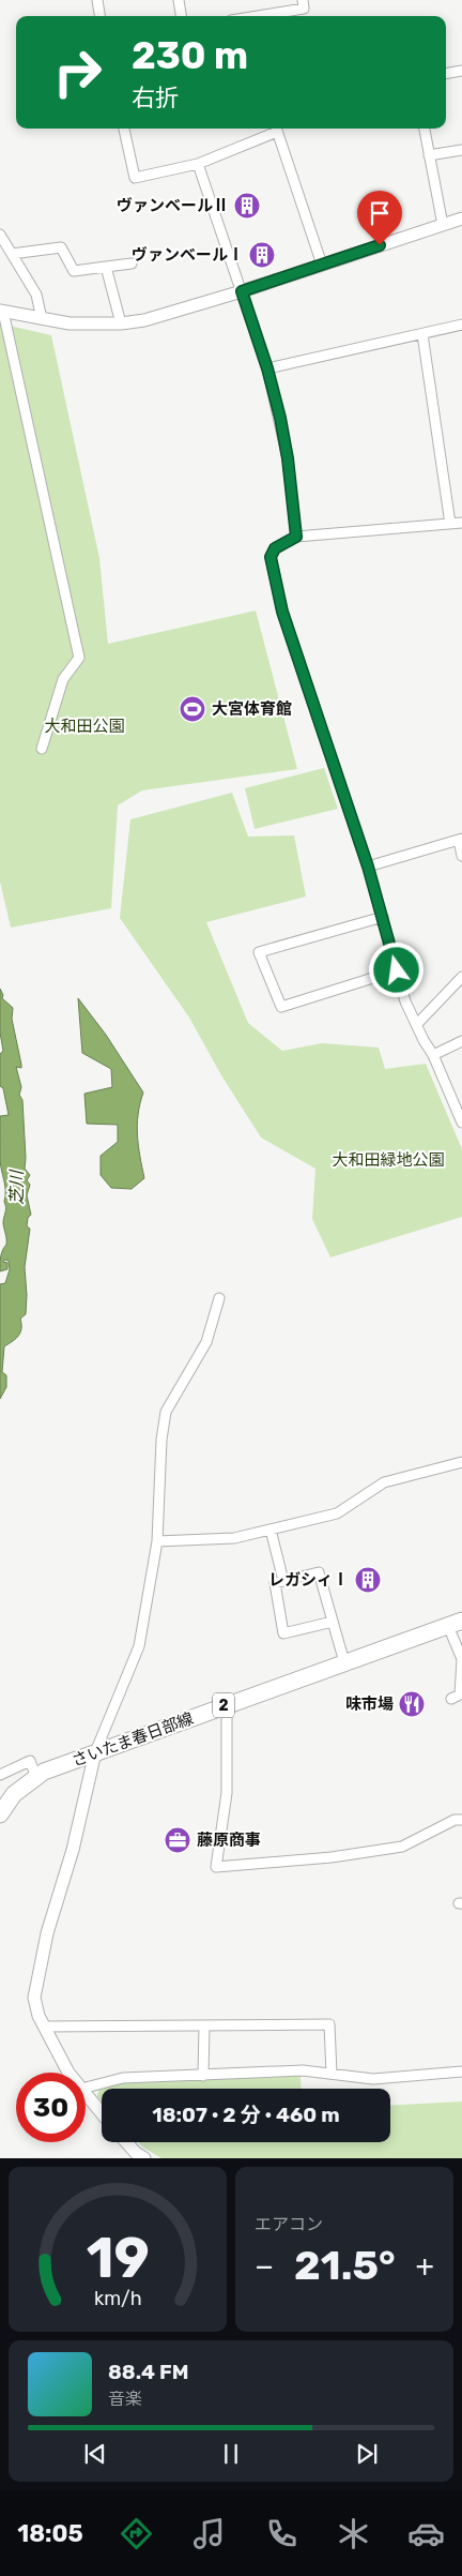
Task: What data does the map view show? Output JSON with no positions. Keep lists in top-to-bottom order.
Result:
{
  "streets": {
    "main road": ["2", "さいたま春日部線"]
  },
  "water": ["芝川"],
  "parks": ["大和田公園", "大和田緑地公園"],
  "places": {
    "building": ["ヴァンベールⅡ", "ヴァンベールⅠ", "レガシィⅠ"],
    "sports": ["大宮体育館"],
    "restaurant": ["味市場"],
    "office": ["藤原商事"]
  },
  "page": {
    "turn": ["230 m", "右折"],
    "limit": "30",
    "trip": "18:07 · 2 分 · 460 m",
    "tile": "エアコン",
    "heat": ["−", "21.5°", "+"],
    "song": ["88.4 FM", "音楽"],
    "tabs": "18:05",
    "gauge": ["19", "km/h"]
  }
}
